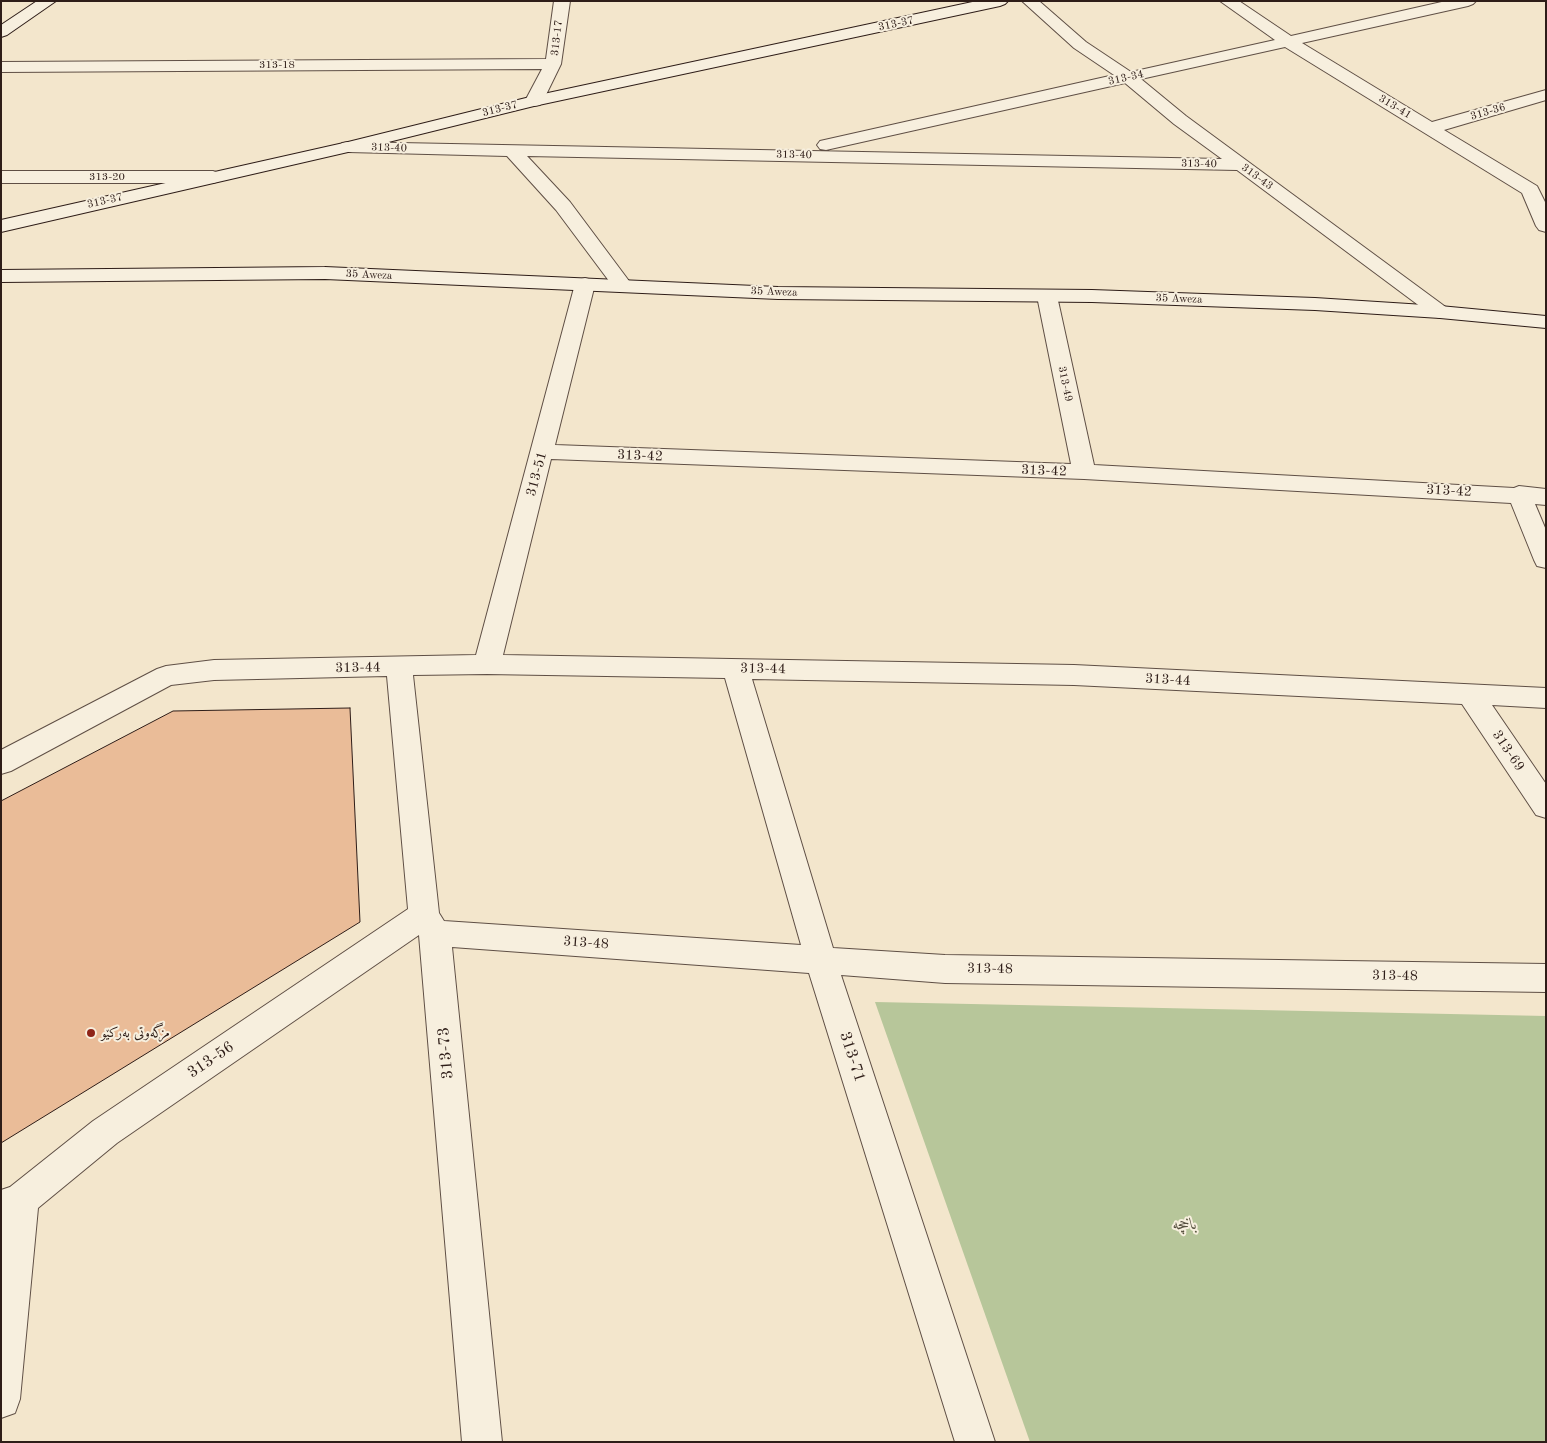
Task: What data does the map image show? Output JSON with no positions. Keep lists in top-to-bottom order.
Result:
{
  "streets": {
    "street": [
      "313-37",
      "313-17",
      "313-18",
      "313-34",
      "313-41",
      "313-36",
      "313-40",
      "313-20",
      "313-43",
      "35 Aweza",
      "313-49",
      "313-42",
      "313-51",
      "313-44",
      "313-69",
      "313-48",
      "313-73",
      "313-71",
      "313-56"
    ]
  },
  "crossings": [
    ["313-37", "313-17"],
    ["313-37", "313-40"],
    ["313-37", "313-20"],
    ["313-17", "313-18"],
    ["313-34", "313-41"],
    ["313-34", "313-40"],
    ["313-34", "313-43"],
    ["313-41", "313-36"],
    ["313-40", "313-43"],
    ["313-43", "35 Aweza"],
    ["35 Aweza", "313-49"],
    ["35 Aweza", "313-51"],
    ["313-49", "313-42"],
    ["313-42", "313-51"],
    ["313-51", "313-44"],
    ["313-44", "313-69"],
    ["313-44", "313-73"],
    ["313-44", "313-71"],
    ["313-48", "313-73"],
    ["313-48", "313-71"],
    ["313-48", "313-56"],
    ["313-73", "313-56"]
  ],
  "parks": ["باخچە"],
  "places": ["مزگەوتی بەرکێو"]
}
